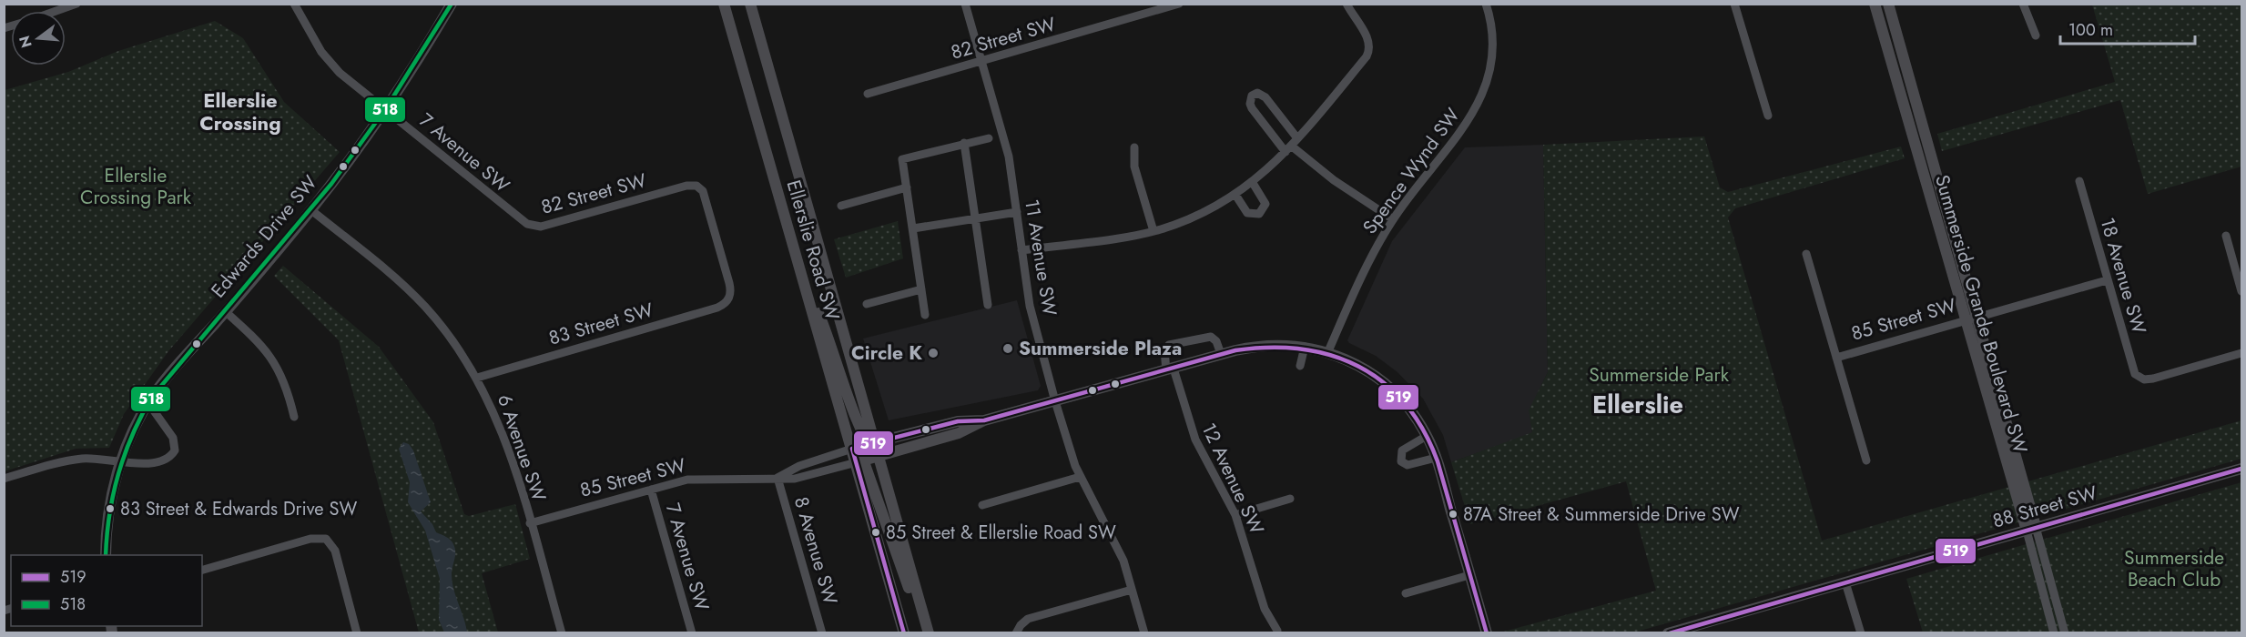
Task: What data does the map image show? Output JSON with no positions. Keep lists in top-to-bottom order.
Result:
{
  "streets": {
    "street": [
      "82 Street SW",
      "7 Avenue SW",
      "Spence Wynd SW",
      "Edwards Drive SW",
      "Ellerslie Road SW",
      "11 Avenue SW",
      "18 Avenue SW",
      "Summerside Grande Boulevard SW",
      "85 Street SW",
      "83 Street SW",
      "6 Avenue SW",
      "12 Avenue SW",
      "88 Street SW",
      "8 Avenue SW"
    ]
  },
  "crossings": [
    ["82 Street SW", "7 Avenue SW"],
    ["82 Street SW", "11 Avenue SW"],
    ["82 Street SW", "83 Street SW"],
    ["7 Avenue SW", "Edwards Drive SW"],
    ["7 Avenue SW", "85 Street SW"],
    ["Edwards Drive SW", "6 Avenue SW"],
    ["Ellerslie Road SW", "85 Street SW"],
    ["18 Avenue SW", "85 Street SW"],
    ["Summerside Grande Boulevard SW", "85 Street SW"],
    ["Summerside Grande Boulevard SW", "88 Street SW"],
    ["85 Street SW", "6 Avenue SW"],
    ["85 Street SW", "8 Avenue SW"],
    ["83 Street SW", "6 Avenue SW"]
  ],
  "districts": ["Ellerslie Crossing", "Ellerslie"],
  "parks": ["Ellerslie Crossing Park", "Summerside Park", "Summerside Beach Club"],
  "places": [
    "Summerside Plaza",
    "Circle K",
    "83 Street & Edwards Drive SW",
    "87A Street & Summerside Drive SW",
    "85 Street & Ellerslie Road SW"
  ],
  "lines": ["transit line 518", "transit line 519"],
  "legend": ["519", "518"],
  "scale_bar": "100 m",
  "north": "left"
}
